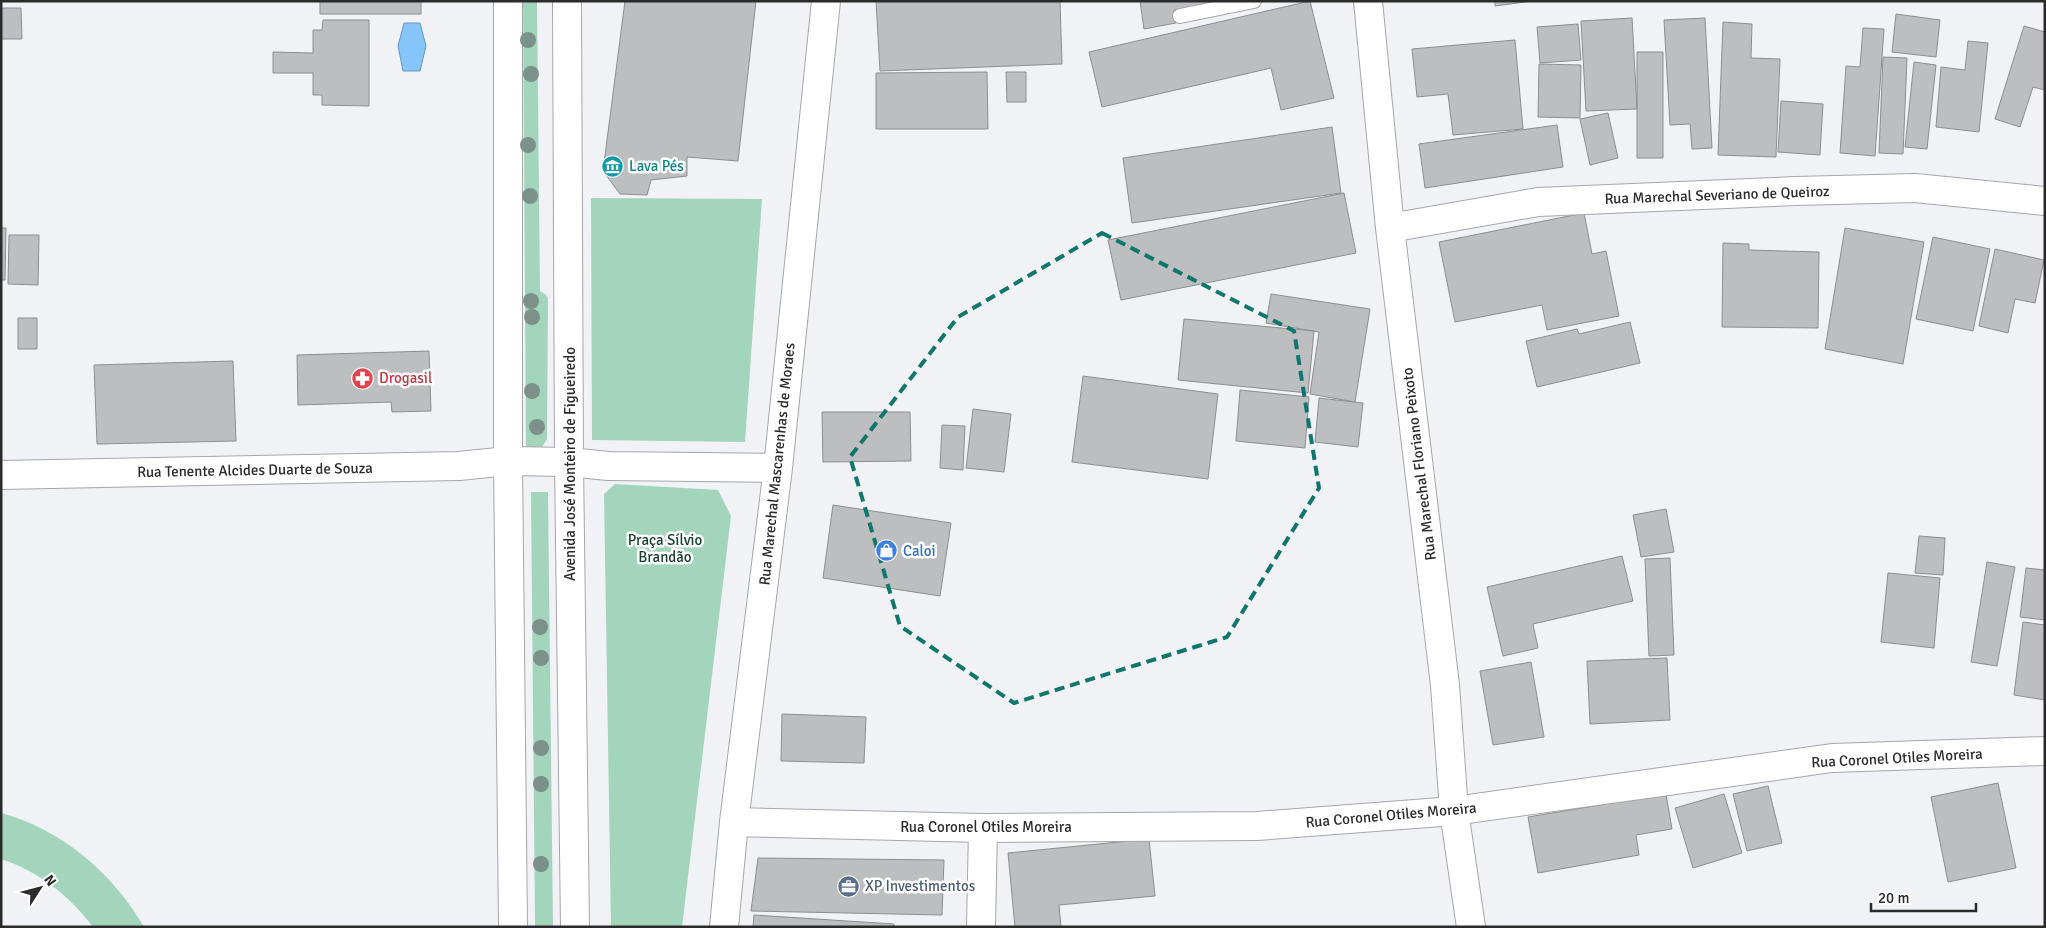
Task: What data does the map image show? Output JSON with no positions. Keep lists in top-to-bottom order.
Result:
{
  "streets": {
    "street": [
      "Rua Marechal Severiano de Queiroz",
      "Avenida José Monteiro de Figueiredo",
      "Rua Marechal Mascarenhas de Moraes",
      "Rua Marechal Floriano Peixoto",
      "Rua Tenente Alcides Duarte de Souza",
      "Rua Coronel Otiles Moreira"
    ]
  },
  "crossings": [
    ["Rua Marechal Severiano de Queiroz", "Rua Marechal Floriano Peixoto"],
    ["Avenida José Monteiro de Figueiredo", "Rua Tenente Alcides Duarte de Souza"],
    ["Rua Marechal Mascarenhas de Moraes", "Rua Tenente Alcides Duarte de Souza"],
    ["Rua Marechal Mascarenhas de Moraes", "Rua Coronel Otiles Moreira"],
    ["Rua Marechal Floriano Peixoto", "Rua Coronel Otiles Moreira"]
  ],
  "parks": ["Praça Sílvio Brandão"],
  "places": {
    "museum": ["Lava Pés"],
    "pharmacy": ["Drogasil"],
    "shop": ["Caloi"],
    "office": ["XP Investimentos"]
  },
  "scale_bar": "20 m",
  "north": "top right"
}
